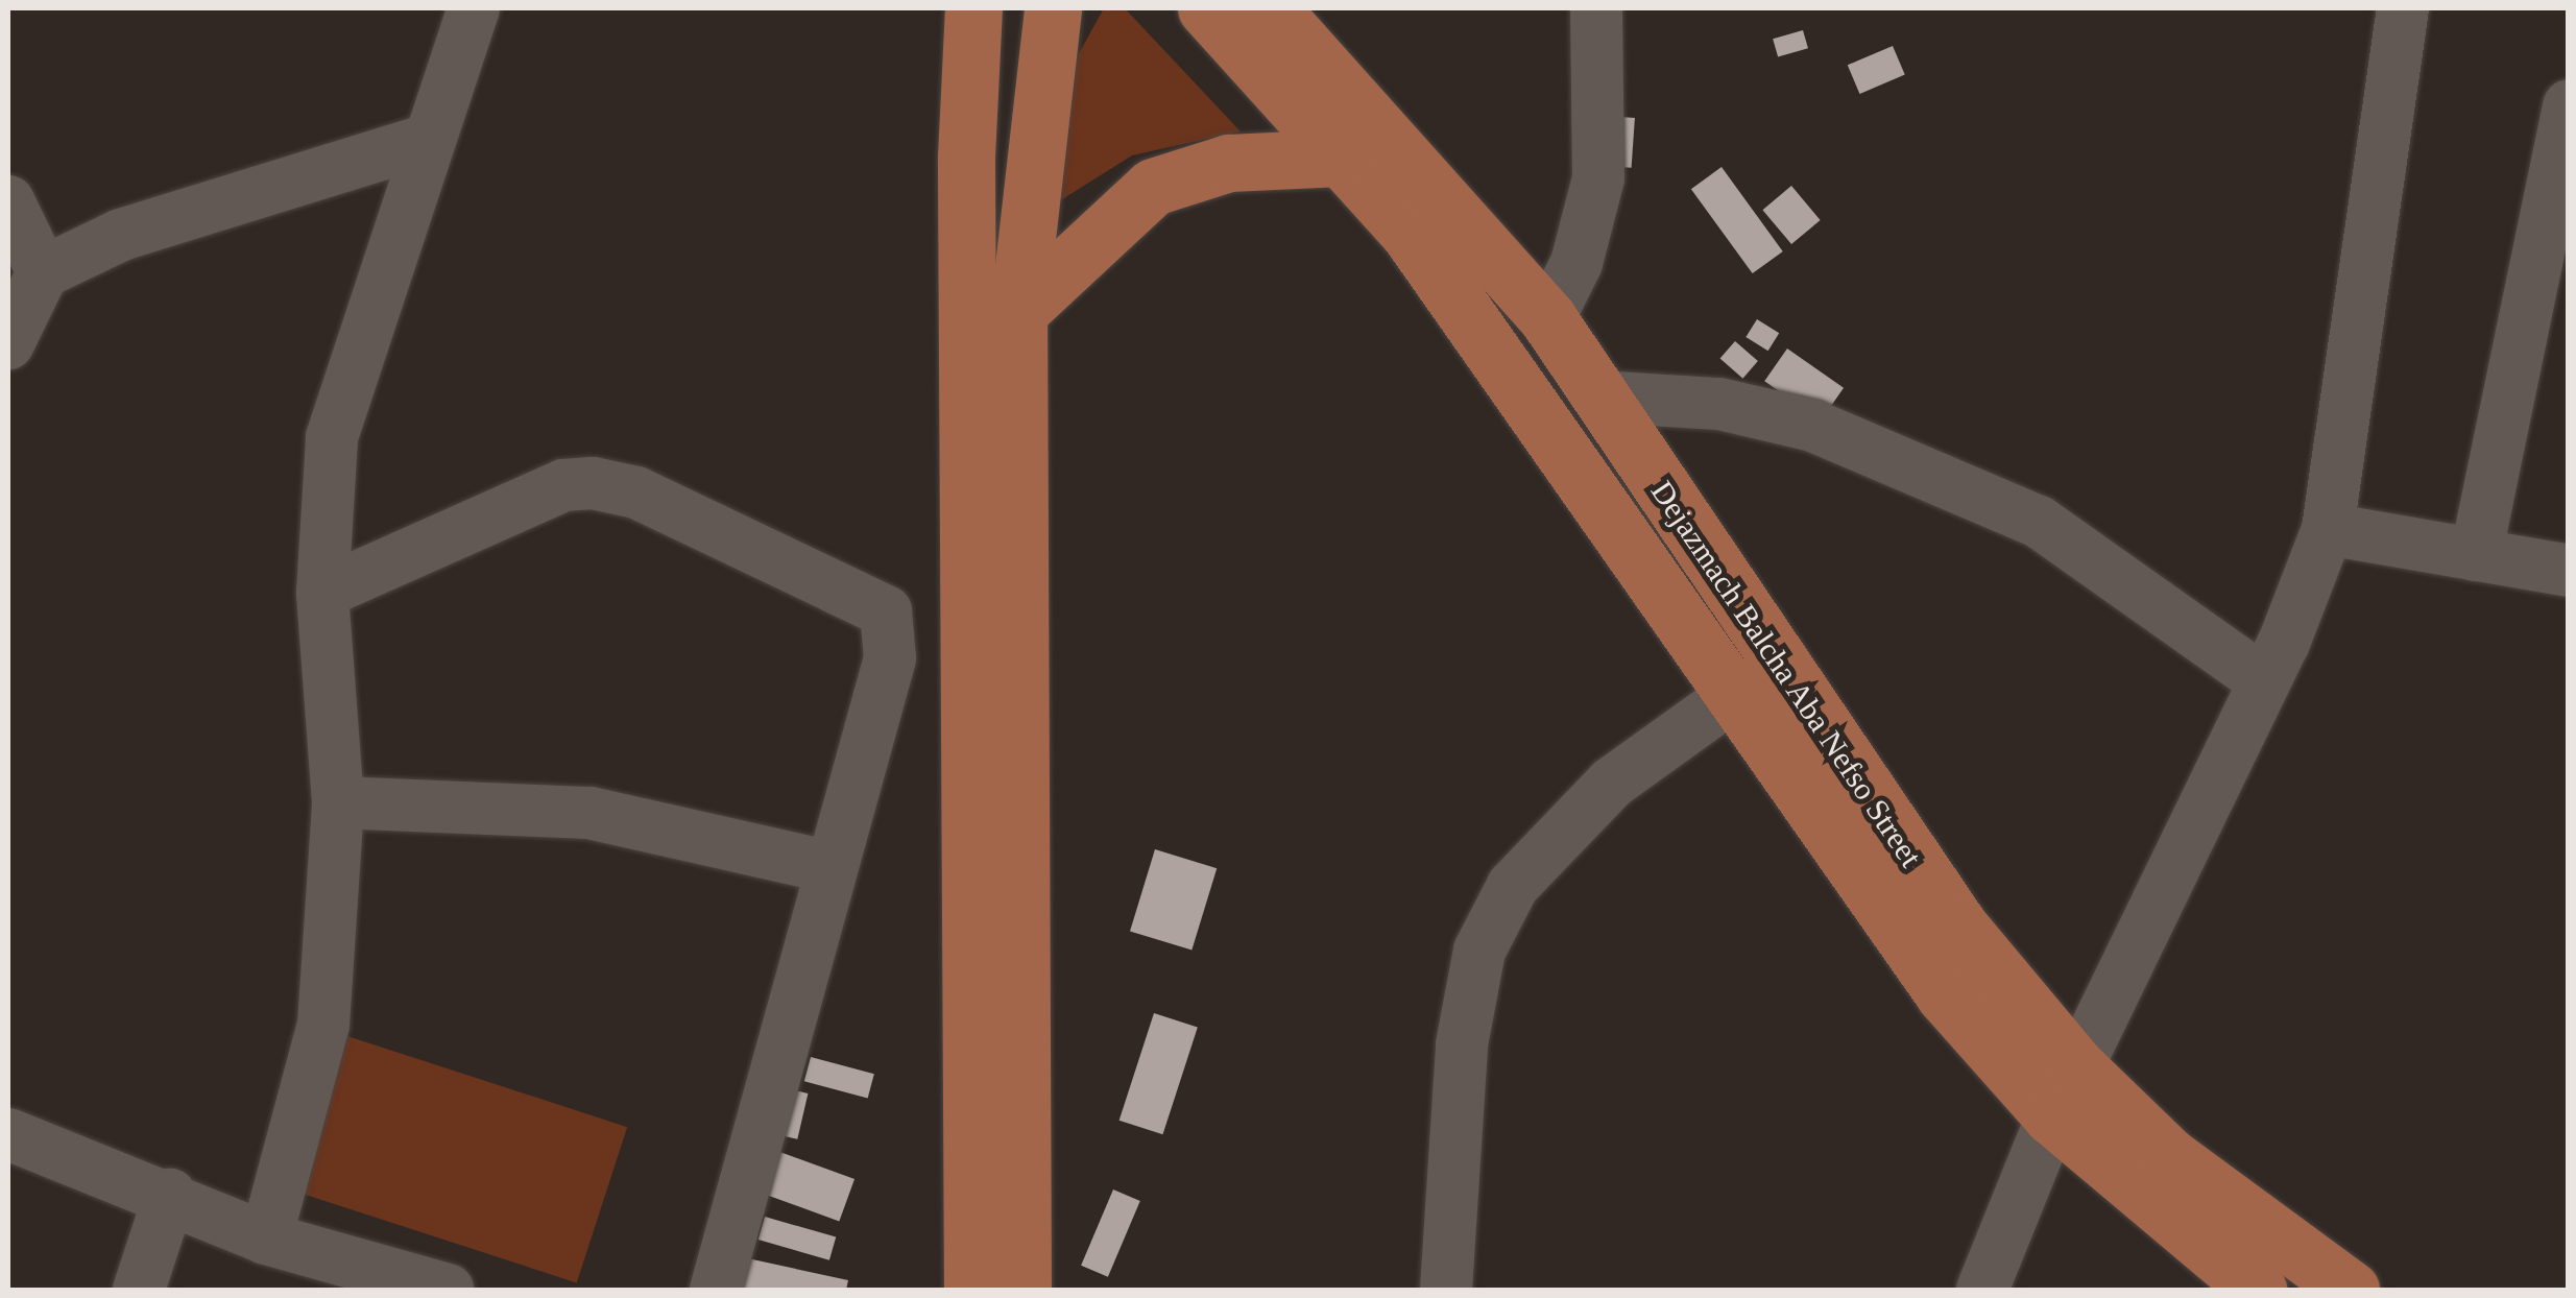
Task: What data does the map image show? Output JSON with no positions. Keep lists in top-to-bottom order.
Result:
{
  "streets": {
    "main road": ["Dejazmach Balcha Aba Nefso Street"]
  }
}
